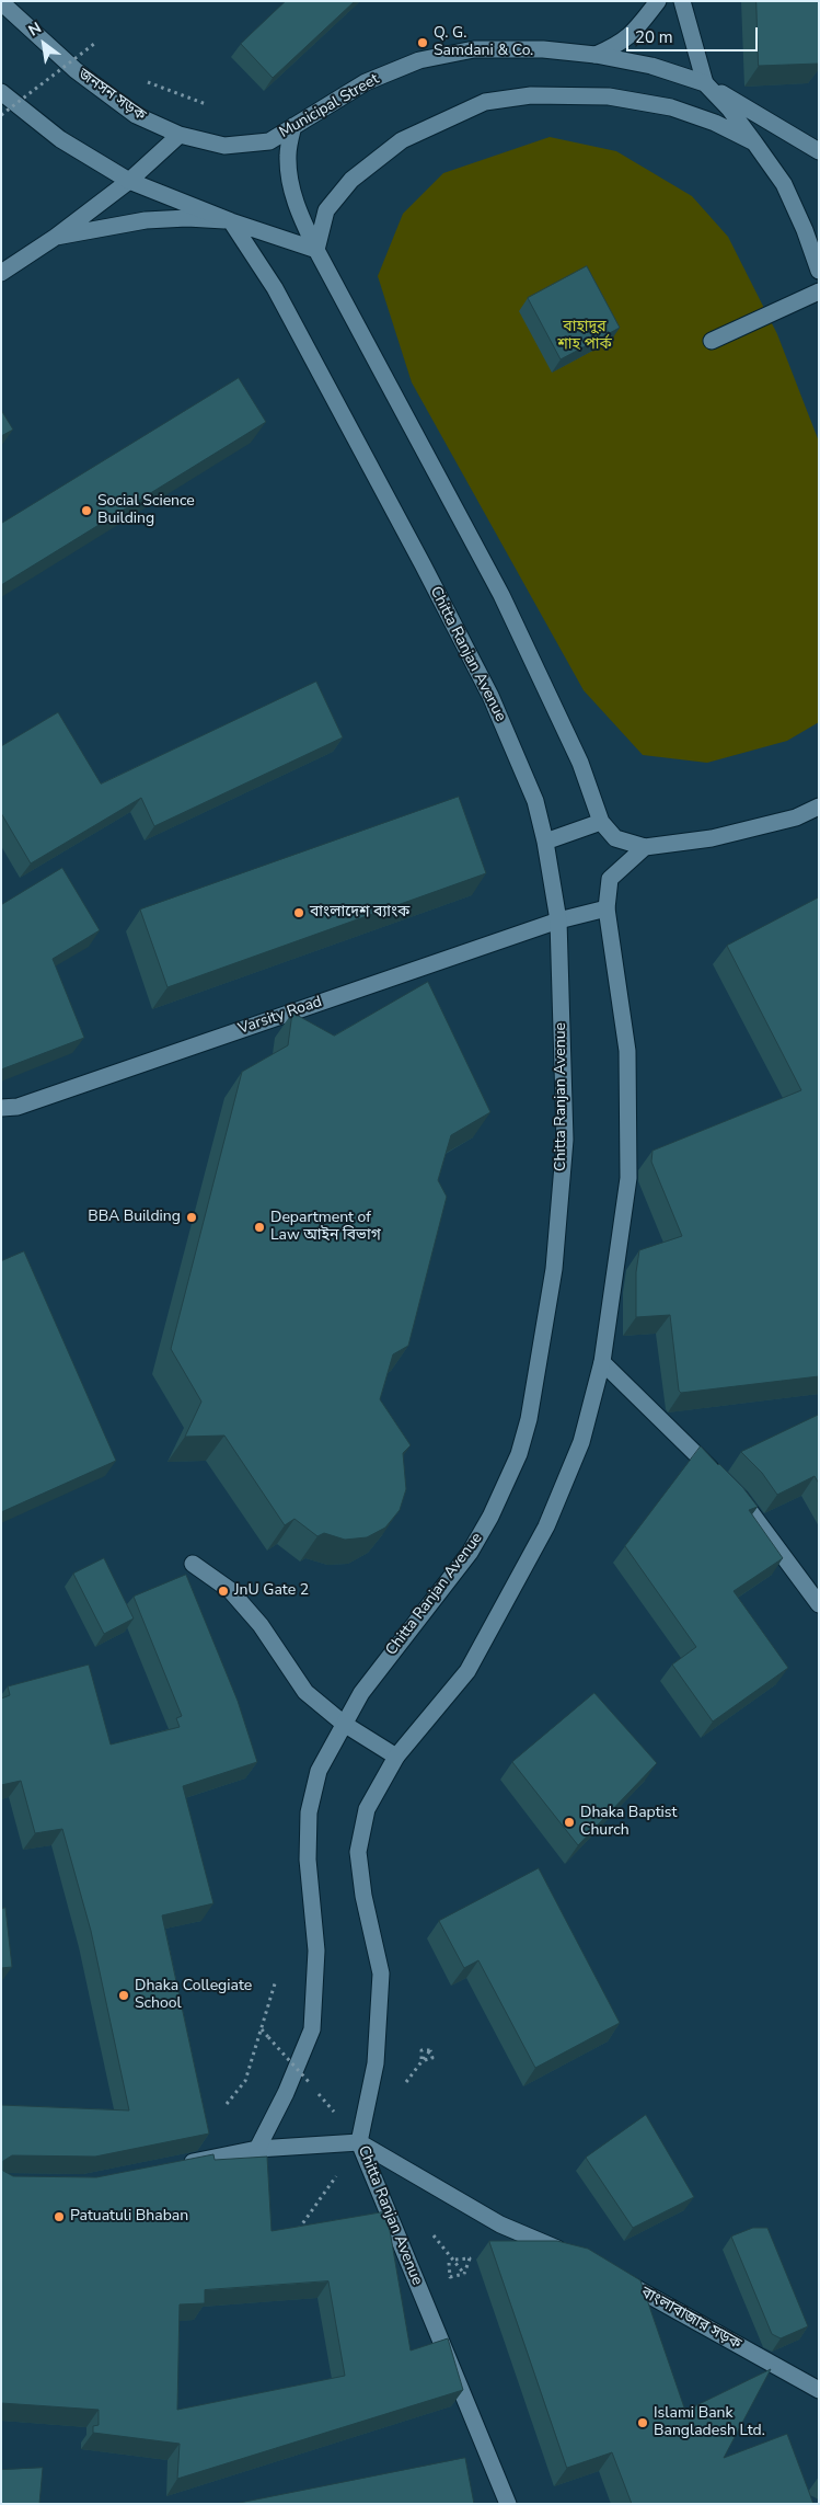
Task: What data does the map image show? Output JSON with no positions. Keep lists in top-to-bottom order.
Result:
{
  "streets": {
    "main road": [
      "জনসন সড়ক",
      "Municipal Street",
      "Chitta Ranjan Avenue",
      "Varsity Road",
      "বাংলাবাজার সড়ক"
    ]
  },
  "crossings": [
    ["জনসন সড়ক", "Municipal Street"],
    ["Chitta Ranjan Avenue", "Varsity Road"]
  ],
  "parks": ["বাহাদুর শাহ পার্ক"],
  "places": [
    "Q. G. Samdani & Co.",
    "Social Science Building",
    "বাংলাদেশ ব্যাংক",
    "BBA Building",
    "Department of Law আইন বিভাগ",
    "JnU Gate 2",
    "Dhaka Baptist Church",
    "Dhaka Collegiate School",
    "Patuatuli Bhaban",
    "Islami Bank Bangladesh Ltd."
  ],
  "scale_bar": "20 m",
  "north": "top left"
}
